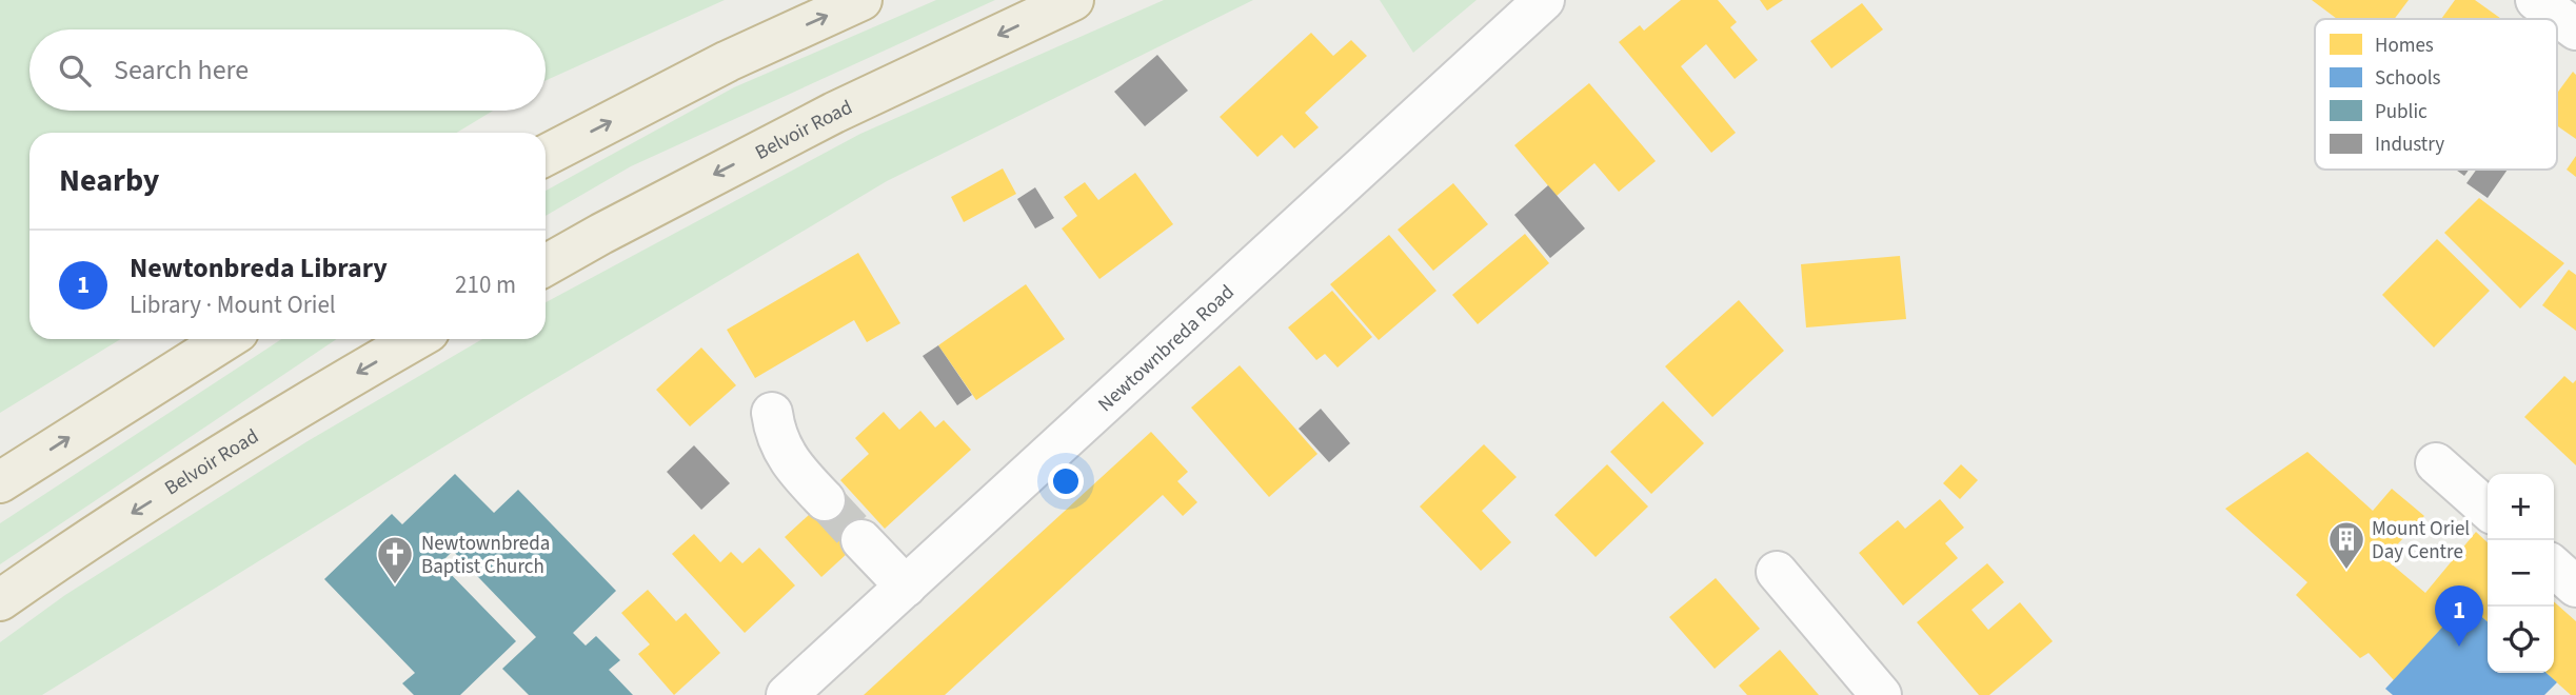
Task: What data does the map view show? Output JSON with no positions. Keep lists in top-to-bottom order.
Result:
{
  "streets": {
    "highway": ["Belvoir Road"],
    "street": ["Newtownbreda Road"]
  },
  "places": {
    "building": ["Mount Oriel Day Centre"],
    "church": ["Newtownbreda Baptist Church"]
  },
  "legend": [
    "Homes",
    "Schools",
    "Public",
    "Industry"
  ],
  "page": {
    "search": "Search here",
    "heading": "Nearby",
    "list": [
      {
        "mark": "1",
        "name": "Newtonbreda Library",
        "note": "Library · Mount Oriel",
        "value": "210 m"
      }
    ],
    "map_buttons": ["+", "−"],
    "pins": "1"
  }
}
